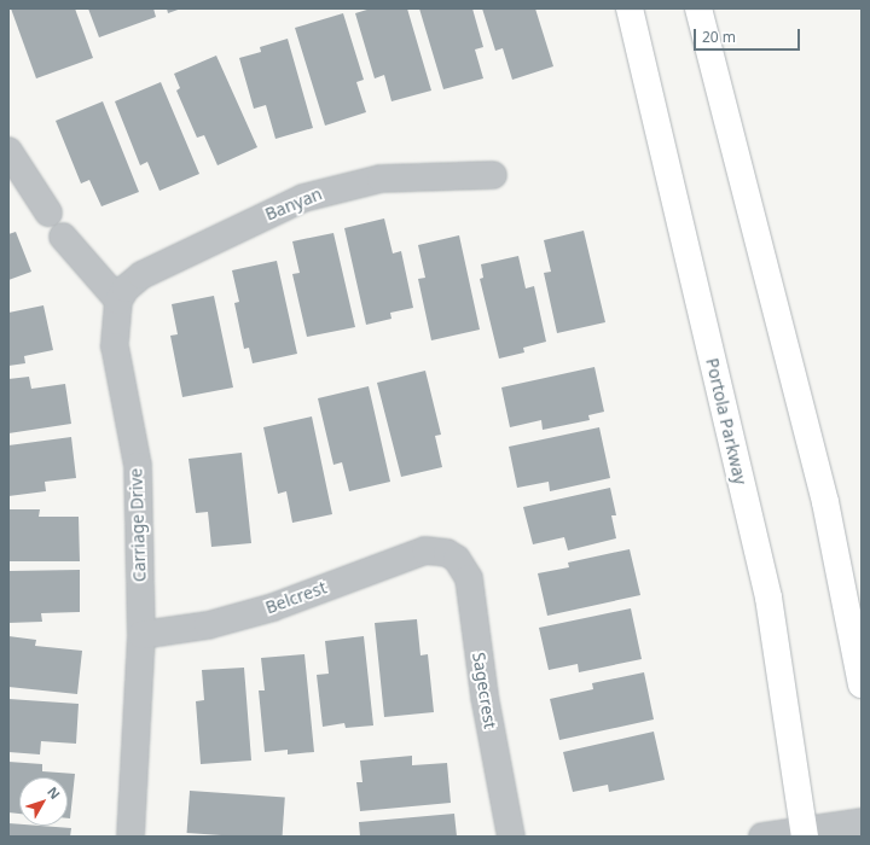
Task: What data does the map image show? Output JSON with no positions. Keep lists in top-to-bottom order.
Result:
{
  "streets": {
    "main road": ["Portola Parkway"],
    "street": [
      "Banyan",
      "Carriage Drive",
      "Belcrest",
      "Sagecrest"
    ]
  },
  "crossings": [
    ["Banyan", "Carriage Drive"],
    ["Carriage Drive", "Belcrest"],
    ["Belcrest", "Sagecrest"]
  ],
  "scale_bar": "20 m",
  "north": "top right"
}
